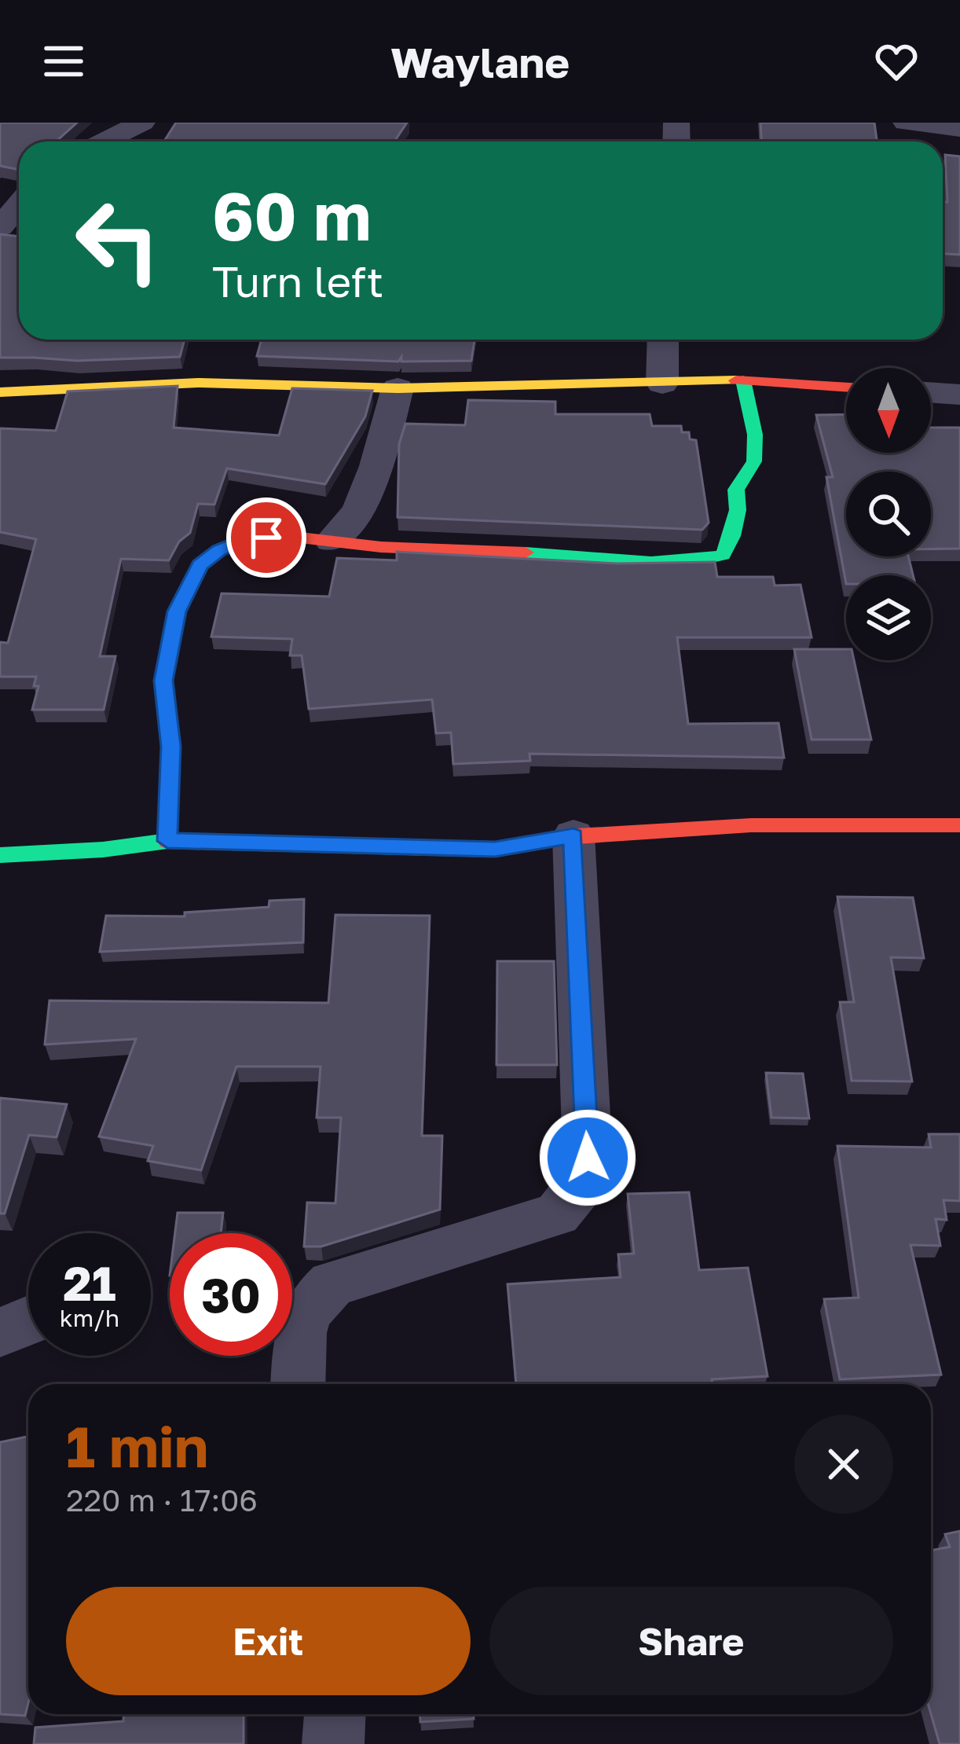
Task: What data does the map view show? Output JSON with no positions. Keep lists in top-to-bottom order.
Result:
{
  "north": "bottom",
  "page": {
    "header": "Waylane",
    "turn": ["60 m", "Turn left"],
    "speed": "21 km/h",
    "limit": "30",
    "heading": ["1 min", "220 m · 17:06"],
    "buttons": ["Exit", "Share"]
  }
}
